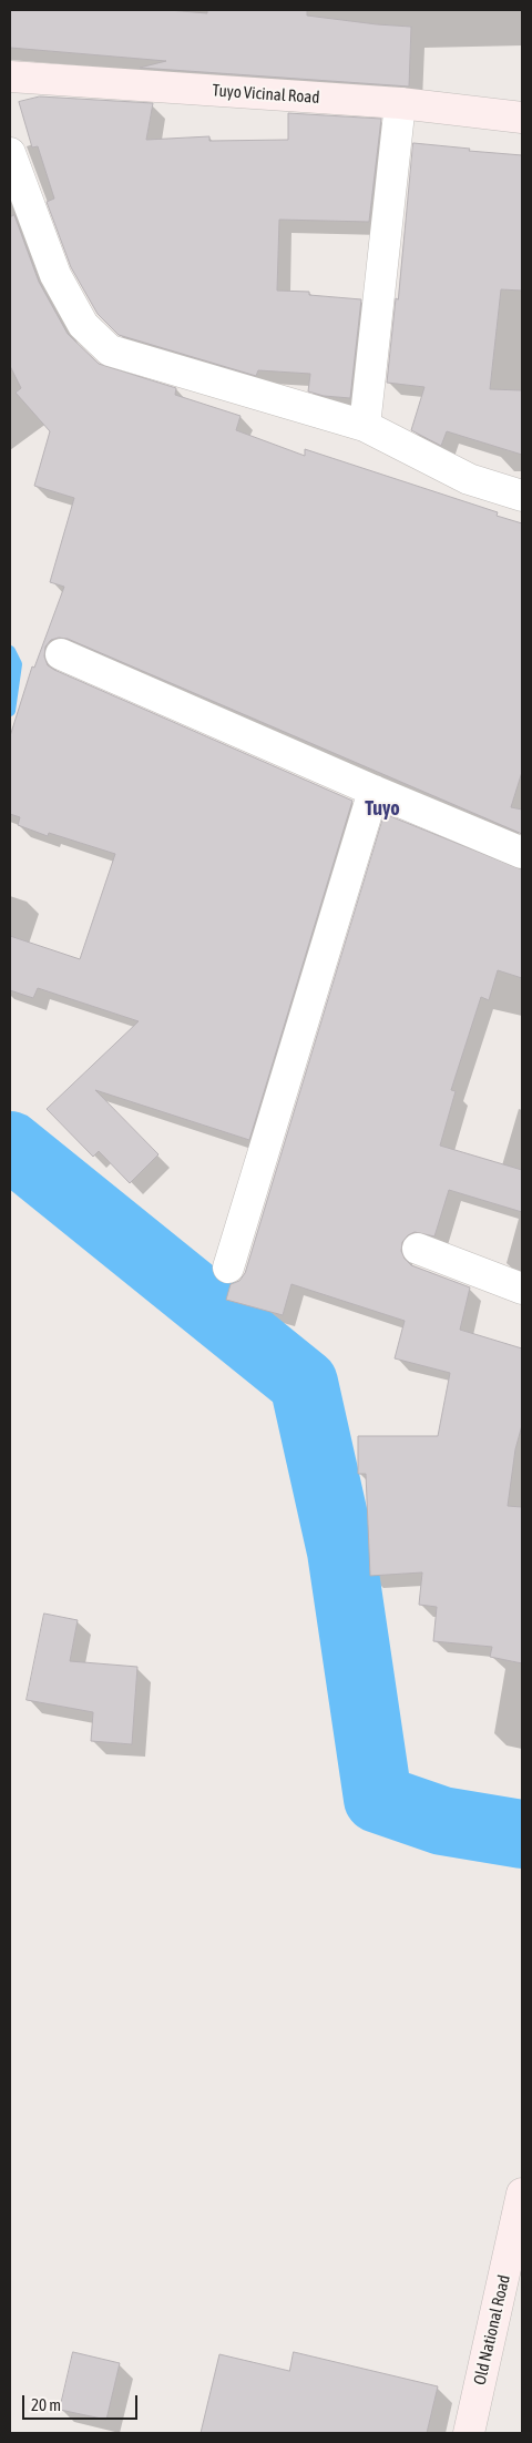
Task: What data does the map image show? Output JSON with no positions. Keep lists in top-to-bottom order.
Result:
{
  "streets": {
    "street": ["Tuyo Vicinal Road", "Old National Road"]
  },
  "districts": ["Tuyo"],
  "scale_bar": "20 m"
}
